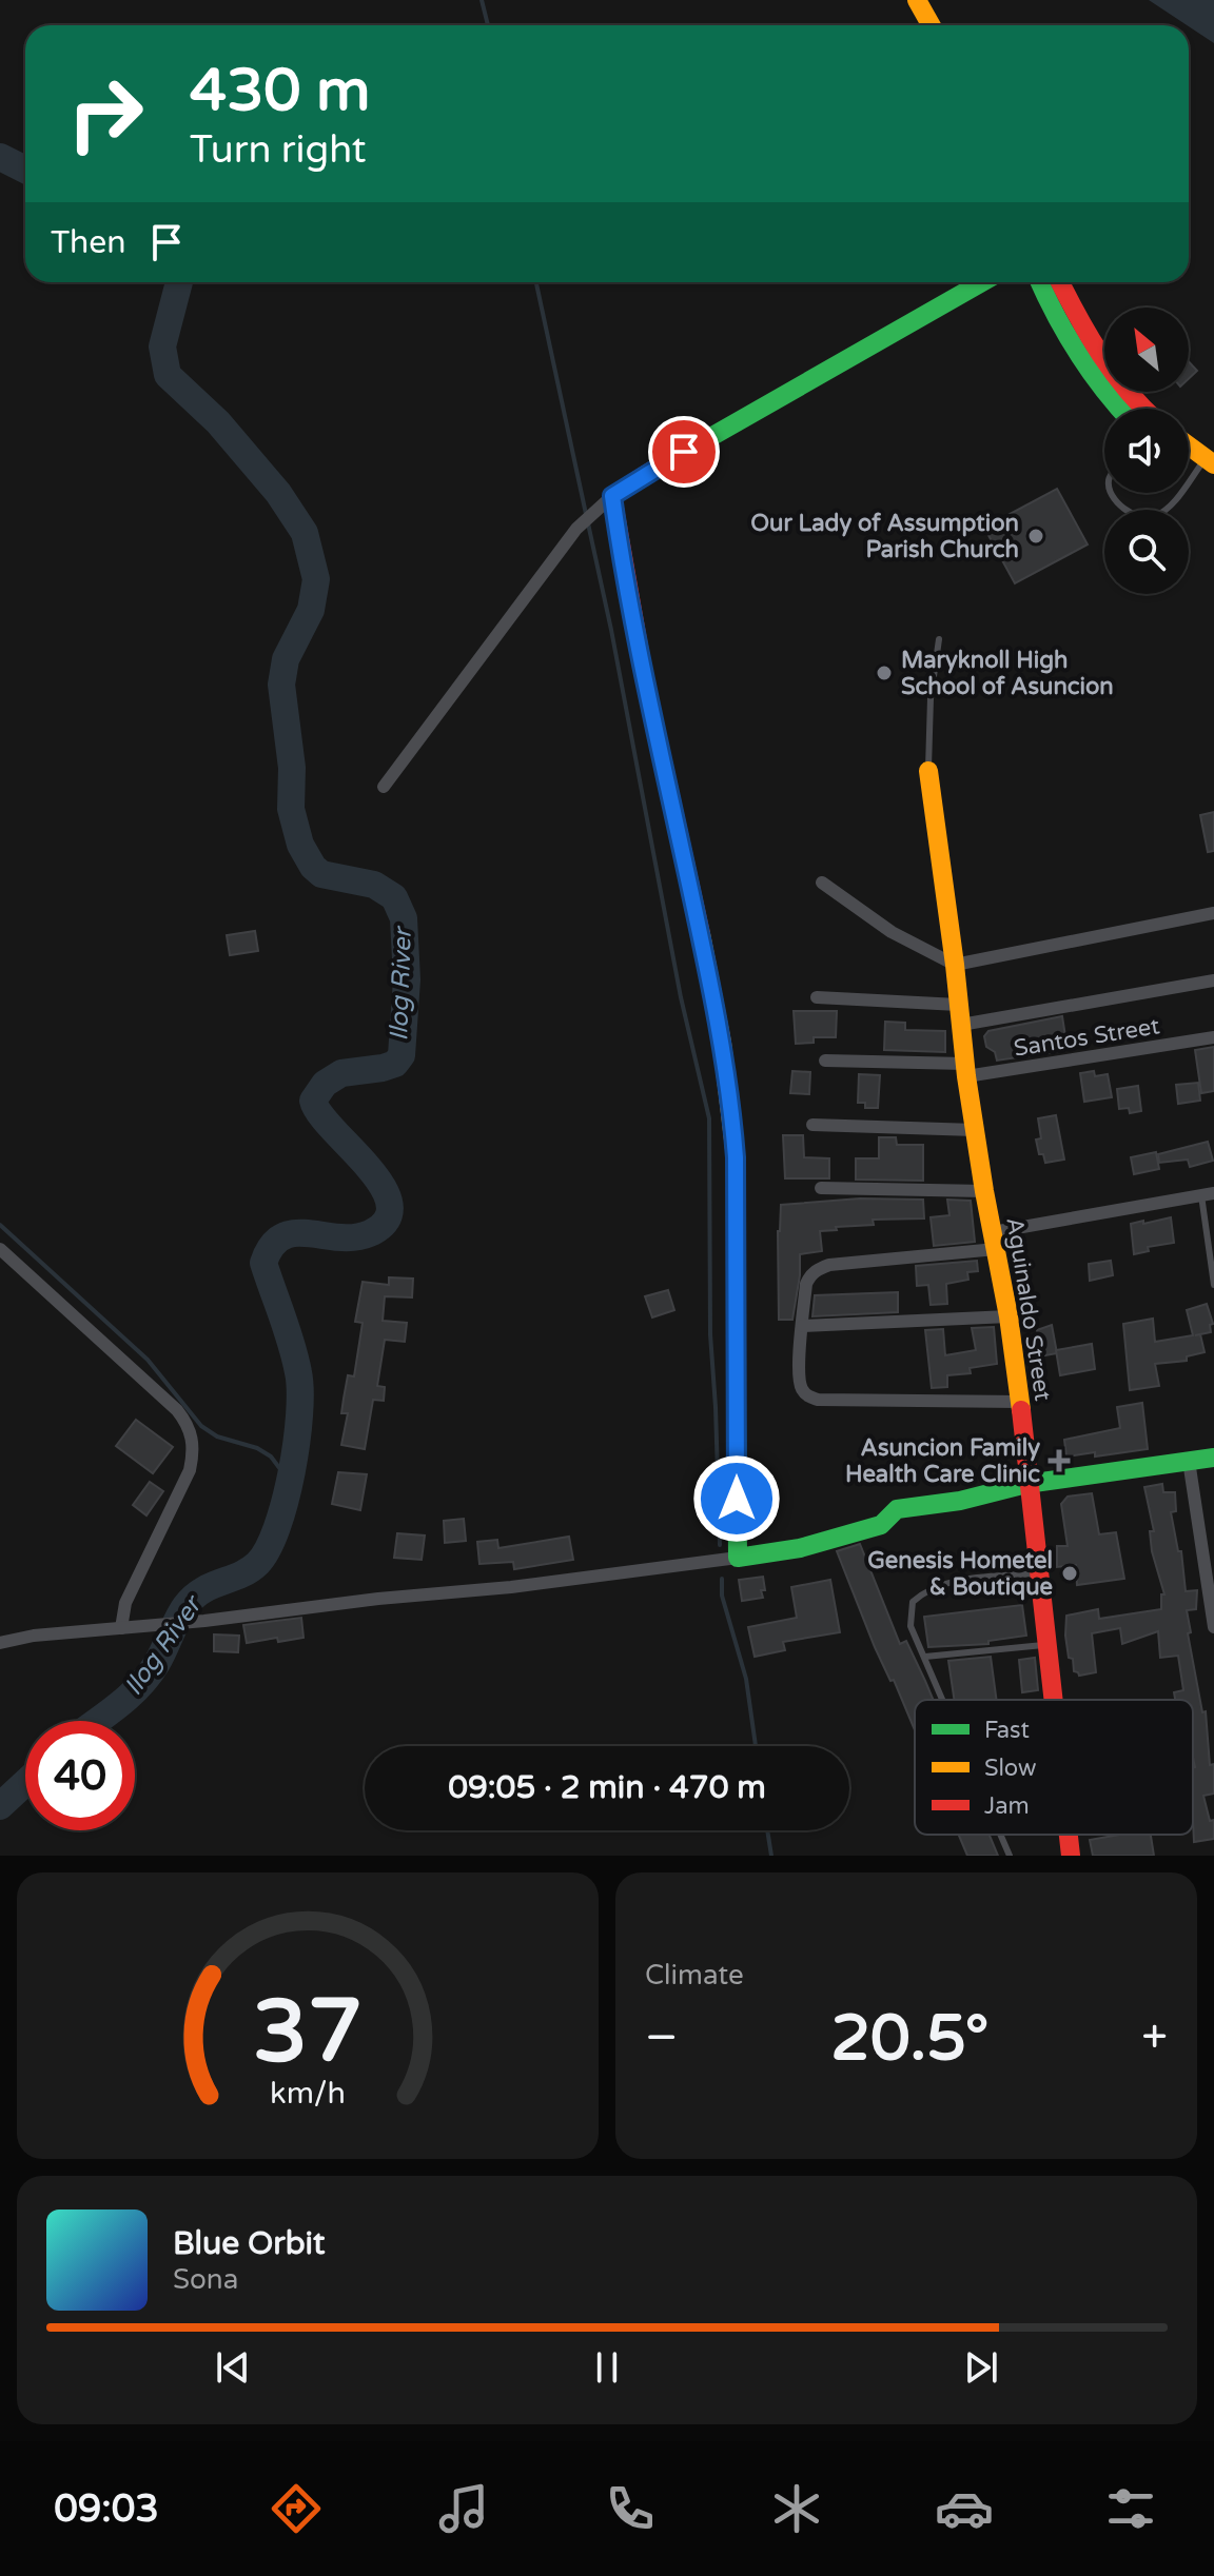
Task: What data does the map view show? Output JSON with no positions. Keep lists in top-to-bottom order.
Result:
{
  "streets": {
    "main road": ["Aguinaldo Street"],
    "street": ["Santos Street"]
  },
  "crossings": [
    ["Santos Street", "Aguinaldo Street"]
  ],
  "water": ["Ilog River"],
  "places": {
    "other": ["Our Lady of Assumption Parish Church", "Maryknoll High School of Asuncion", "Genesis Hometel & Boutique"],
    "health": ["Asuncion Family Health Care Clinic"]
  },
  "legend": ["Fast", "Slow", "Jam"],
  "north": "top left",
  "page": {
    "turn": ["430 m", "Turn right"],
    "then": "Then",
    "limit": "40",
    "trip": "09:05 · 2 min · 470 m",
    "tile": "Climate",
    "heat": ["−", "20.5°", "+"],
    "song": ["Blue Orbit", "Sona"],
    "tabs": "09:03",
    "gauge": ["37", "km/h"]
  }
}
